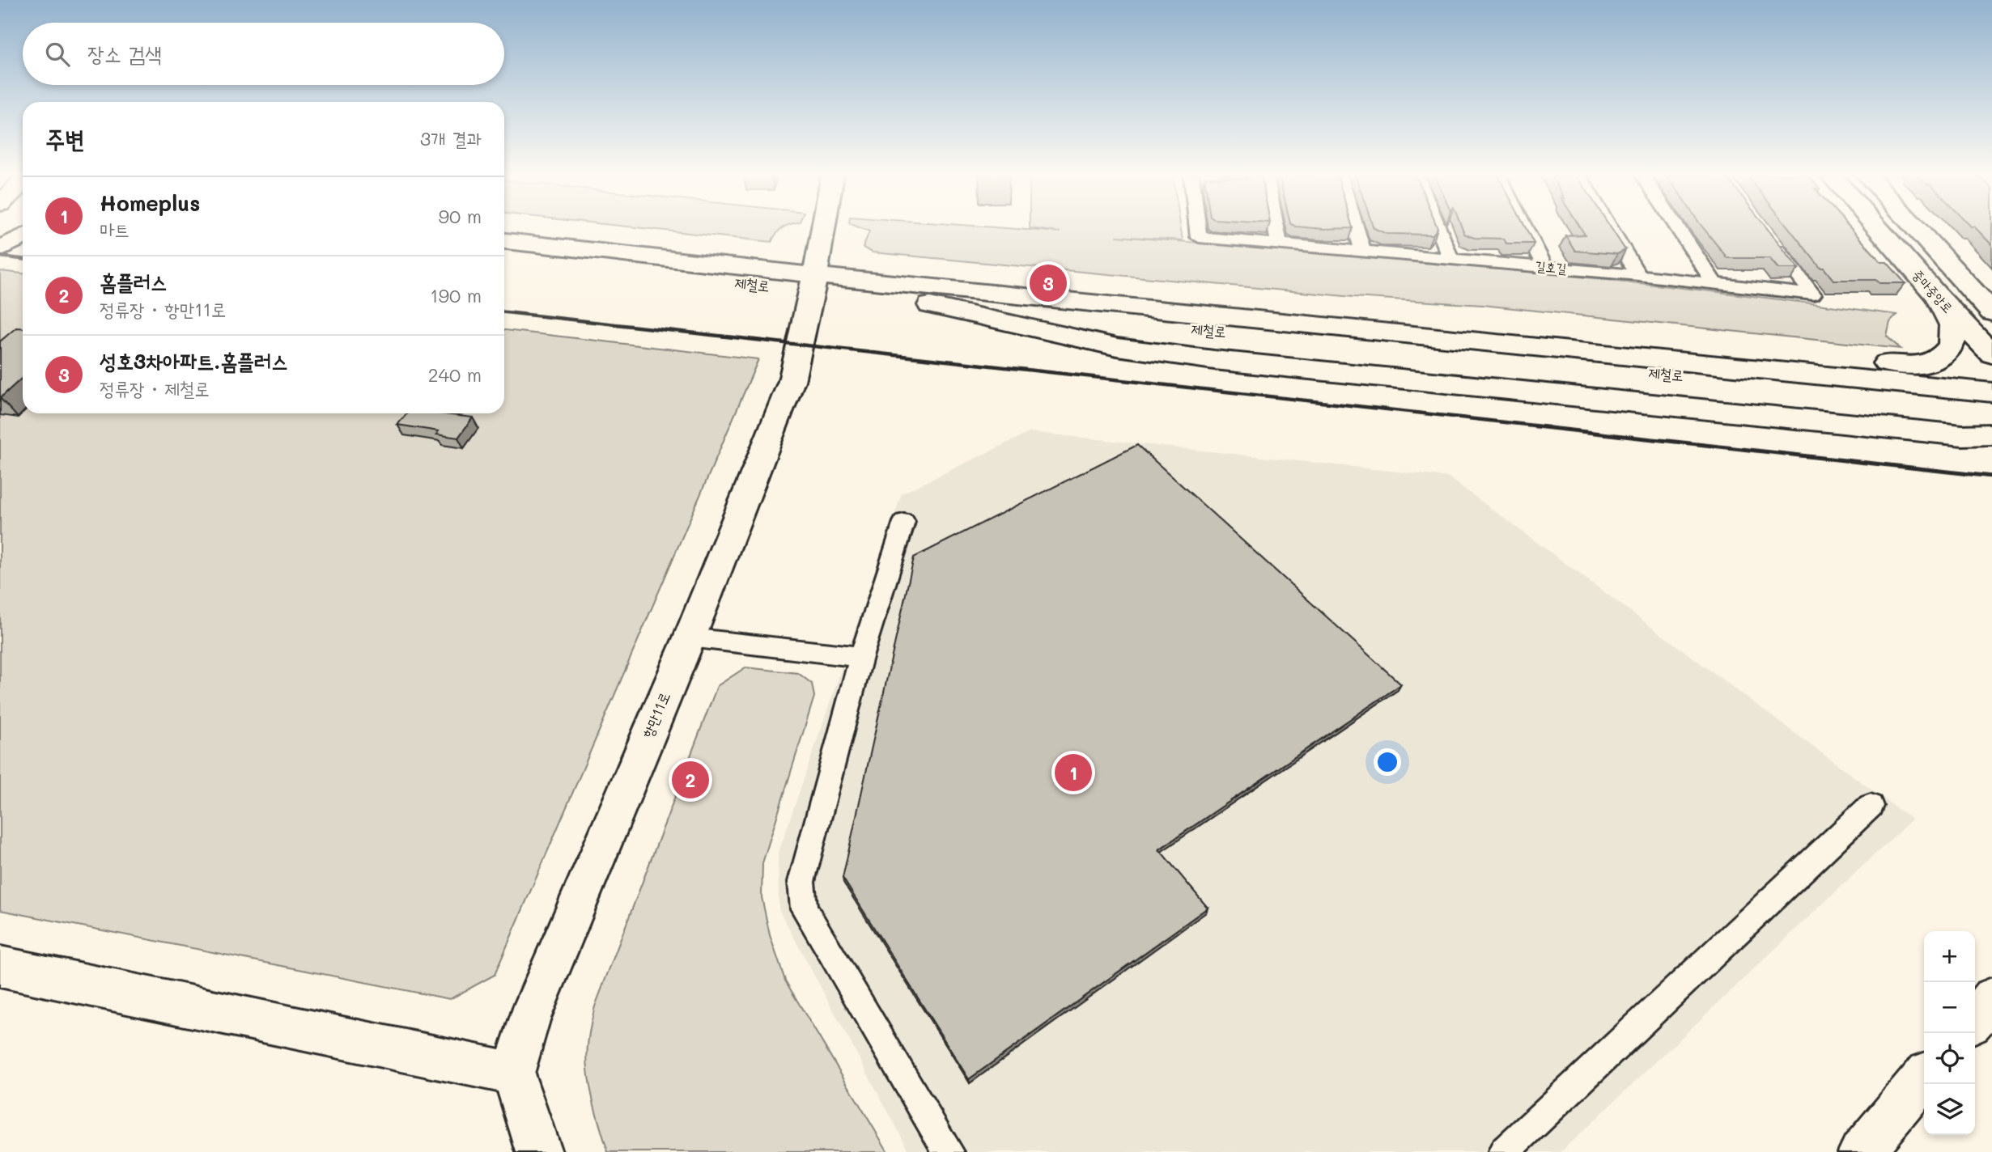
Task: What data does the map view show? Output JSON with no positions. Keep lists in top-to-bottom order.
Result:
{
  "streets": {
    "main road": ["제철로", "중마중앙로", "항만11로"],
    "street": ["길호길"]
  },
  "crossings": [
    ["제철로", "항만11로"]
  ],
  "page": {
    "search": "장소 검색",
    "heading": ["주변", "3개 결과"],
    "list": [
      {
        "mark": "1",
        "name": "Homeplus",
        "note": "마트",
        "value": "90 m"
      },
      {
        "mark": "2",
        "name": "홈플러스",
        "note": "정류장 · 항만11로",
        "value": "190 m"
      },
      {
        "mark": "3",
        "name": "성호3차아파트.홈플러스",
        "note": "정류장 · 제철로",
        "value": "240 m"
      }
    ],
    "pins": ["3", "1", "2"],
    "map_buttons": ["+", "−"]
  }
}
